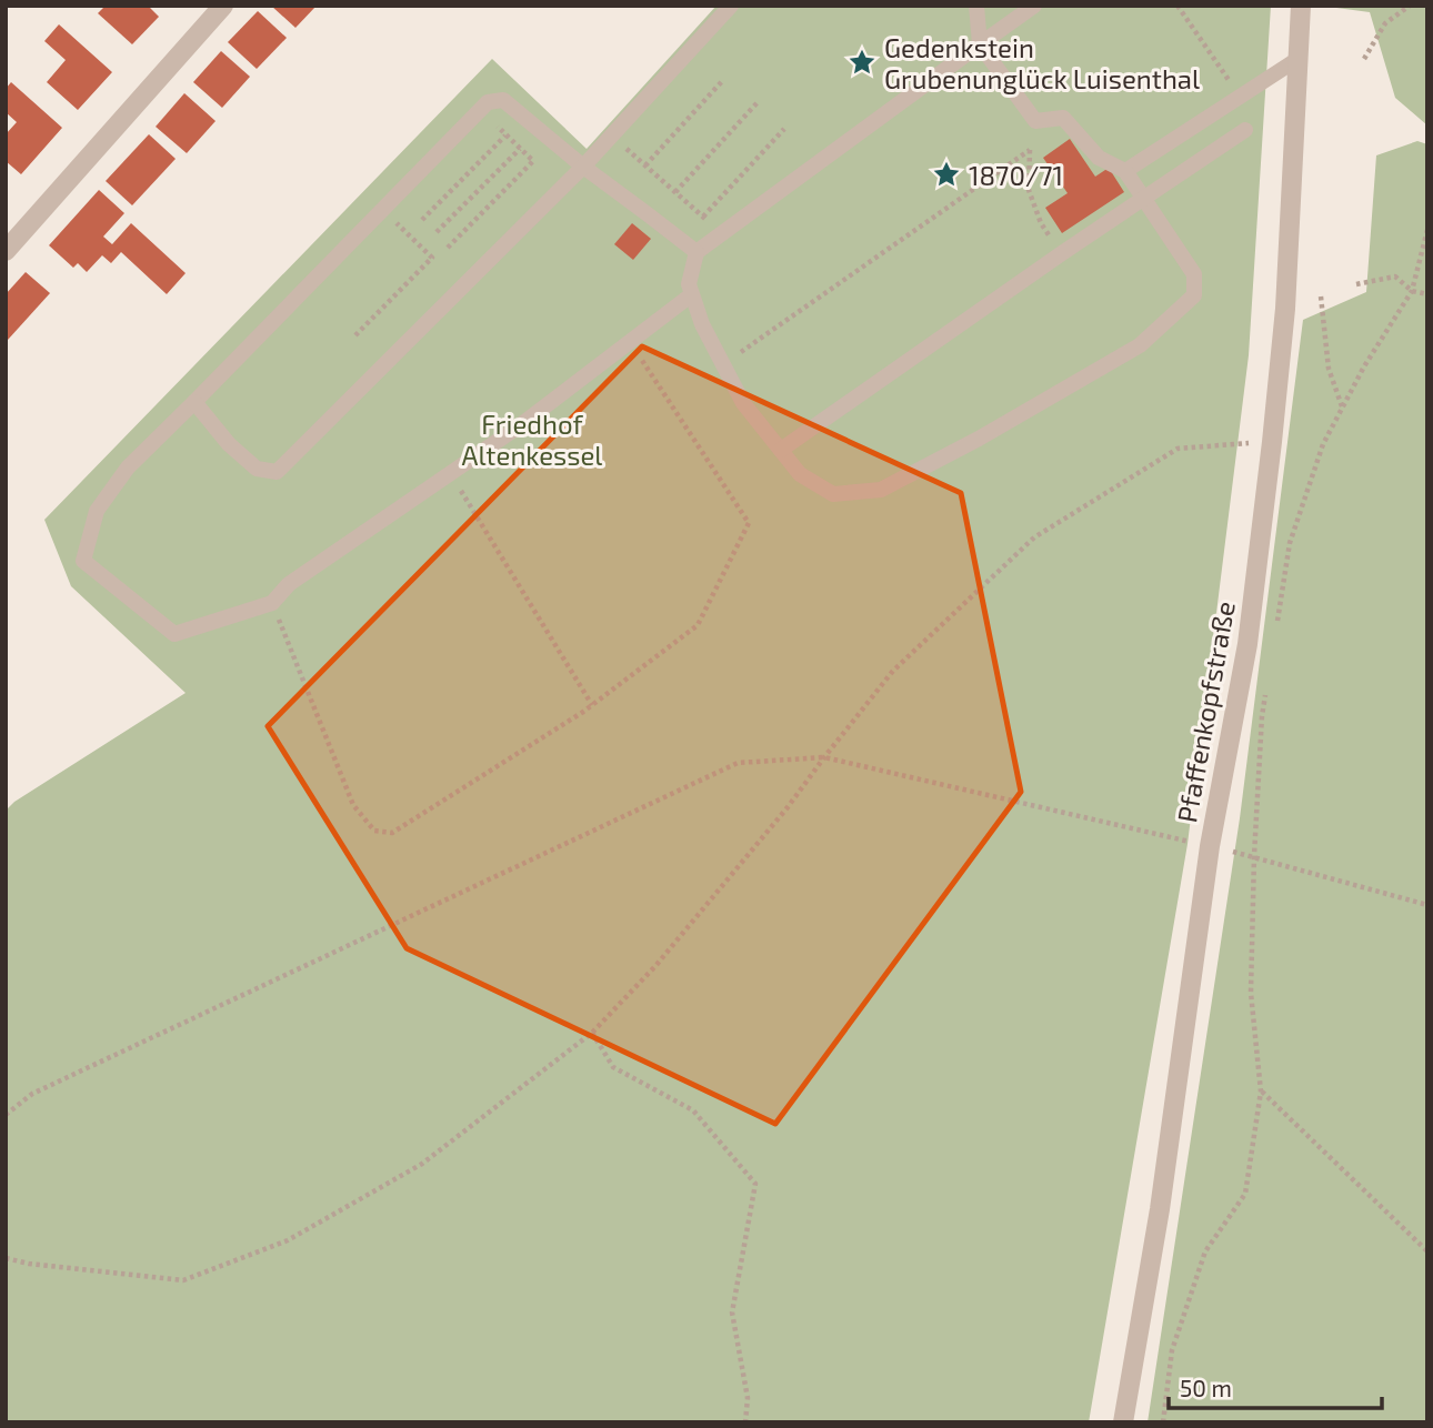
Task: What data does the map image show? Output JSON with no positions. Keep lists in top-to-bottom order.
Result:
{
  "streets": {
    "street": ["Pfaffenkopfstraße"]
  },
  "parks": ["Friedhof Altenkessel"],
  "places": {
    "place": ["Gedenkstein Grubenunglück Luisenthal", "1870/71"]
  },
  "scale_bar": "50 m"
}
